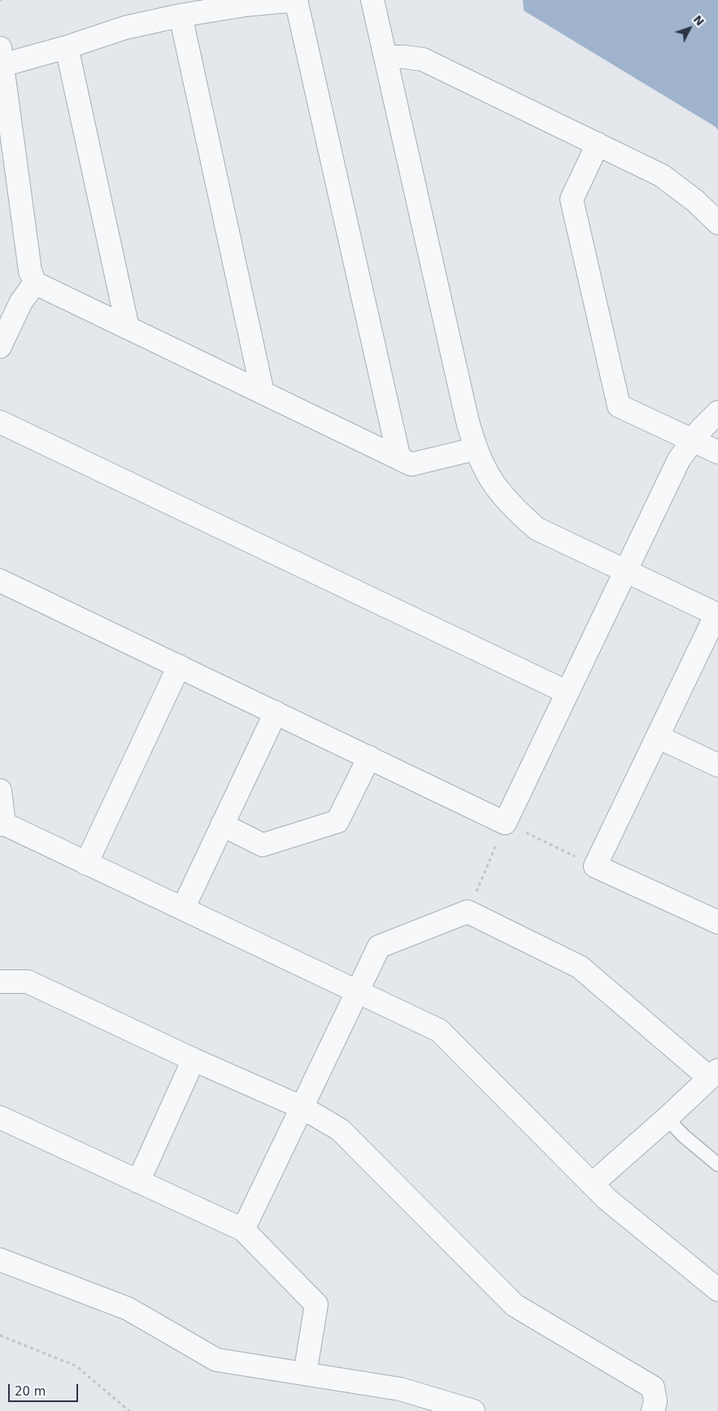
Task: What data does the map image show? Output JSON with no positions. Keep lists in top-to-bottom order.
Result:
{
  "scale_bar": "20 m",
  "north": "top right"
}
